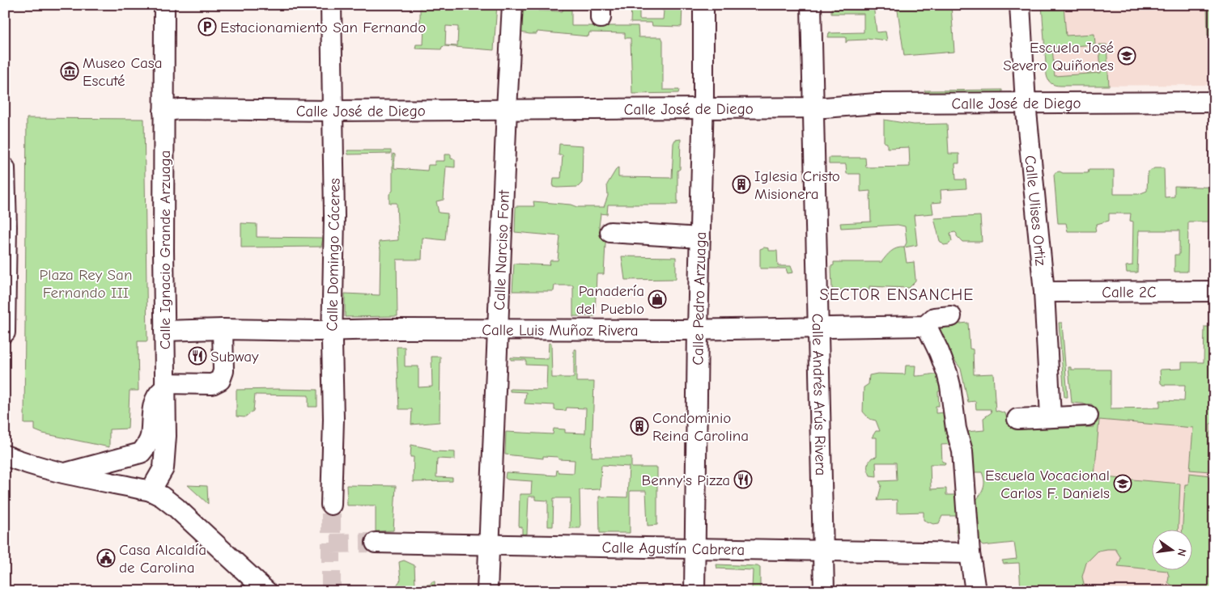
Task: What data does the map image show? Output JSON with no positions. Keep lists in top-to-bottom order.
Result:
{
  "streets": {
    "street": [
      "Calle José de Diego",
      "Calle Ulises Ortiz",
      "Calle Ignacio Grande Arzuaga",
      "Calle Narciso Font",
      "Calle Domingo Cáceres",
      "Calle 2C",
      "Calle Pedro Arzuaga",
      "Calle Luis Muñoz Rivera",
      "Calle Andrés Arús Rivera",
      "Calle Agustín Cabrera"
    ]
  },
  "crossings": [
    ["Calle José de Diego", "Calle Ulises Ortiz"],
    ["Calle José de Diego", "Calle Ignacio Grande Arzuaga"],
    ["Calle José de Diego", "Calle Narciso Font"],
    ["Calle José de Diego", "Calle Domingo Cáceres"],
    ["Calle José de Diego", "Calle Pedro Arzuaga"],
    ["Calle José de Diego", "Calle Andrés Arús Rivera"],
    ["Calle Ulises Ortiz", "Calle 2C"],
    ["Calle Ignacio Grande Arzuaga", "Calle Luis Muñoz Rivera"],
    ["Calle Narciso Font", "Calle Luis Muñoz Rivera"],
    ["Calle Narciso Font", "Calle Agustín Cabrera"],
    ["Calle Domingo Cáceres", "Calle Luis Muñoz Rivera"],
    ["Calle Pedro Arzuaga", "Calle Luis Muñoz Rivera"],
    ["Calle Pedro Arzuaga", "Calle Agustín Cabrera"],
    ["Calle Luis Muñoz Rivera", "Calle Andrés Arús Rivera"],
    ["Calle Andrés Arús Rivera", "Calle Agustín Cabrera"]
  ],
  "districts": ["SECTOR ENSANCHE"],
  "parks": ["Plaza Rey San Fernando III"],
  "places": {
    "parking": ["Estacionamiento San Fernando"],
    "school or university": ["Escuela José Severo Quiñones", "Escuela Vocacional Carlos F. Daniels"],
    "museum": ["Museo Casa Escuté"],
    "building": ["Iglesia Cristo Misionera", "Condominio Reina Carolina"],
    "shop": ["Panadería del Pueblo"],
    "restaurant": ["Subway", "Benny's Pizza"],
    "public building": ["Casa Alcaldía de Carolina"]
  },
  "north": "right"
}
